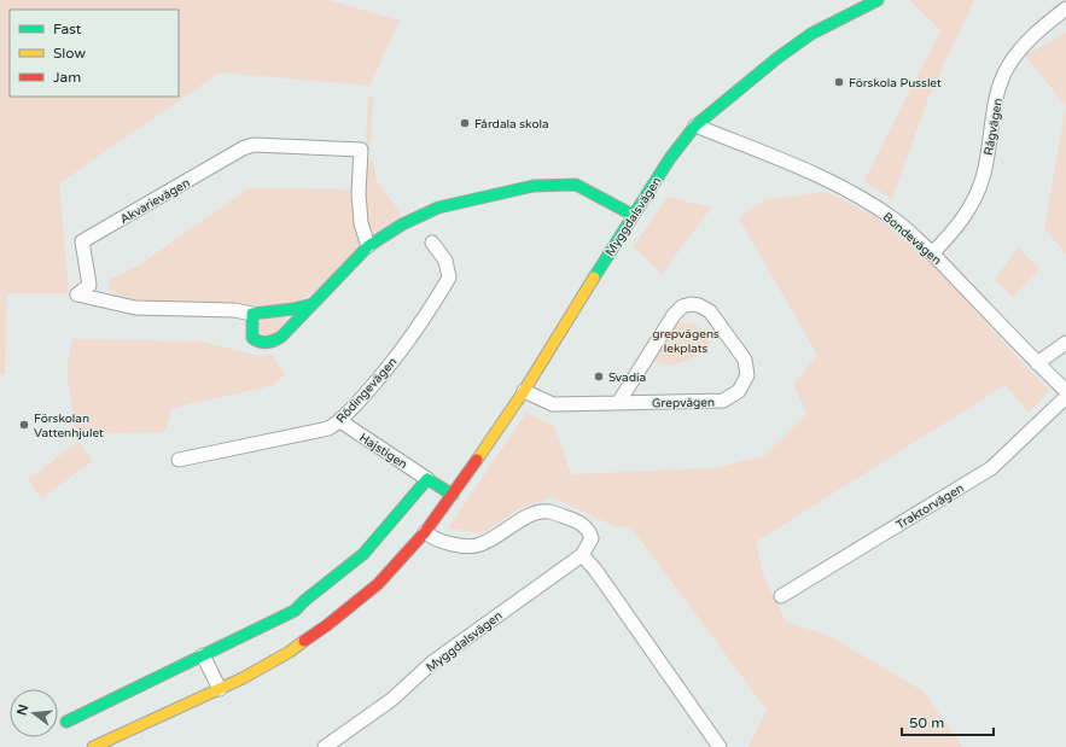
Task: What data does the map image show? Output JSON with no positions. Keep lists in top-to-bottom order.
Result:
{
  "streets": {
    "street": [
      "Rågvägen",
      "Akvarievägen",
      "Myggdalsvägen",
      "Bondevägen",
      "Rödingevägen",
      "Grepvägen",
      "Hajstigen",
      "Traktorvägen"
    ]
  },
  "crossings": [
    ["Rågvägen", "Bondevägen"],
    ["Myggdalsvägen", "Bondevägen"],
    ["Myggdalsvägen", "Grepvägen"],
    ["Rödingevägen", "Hajstigen"]
  ],
  "parks": ["grepvägens lekplats"],
  "places": [
    "Förskola Pusslet",
    "Fårdala skola",
    "Svadia",
    "Förskolan Vattenhjulet"
  ],
  "legend": ["Fast", "Slow", "Jam"],
  "scale_bar": "50 m",
  "north": "left"
}
